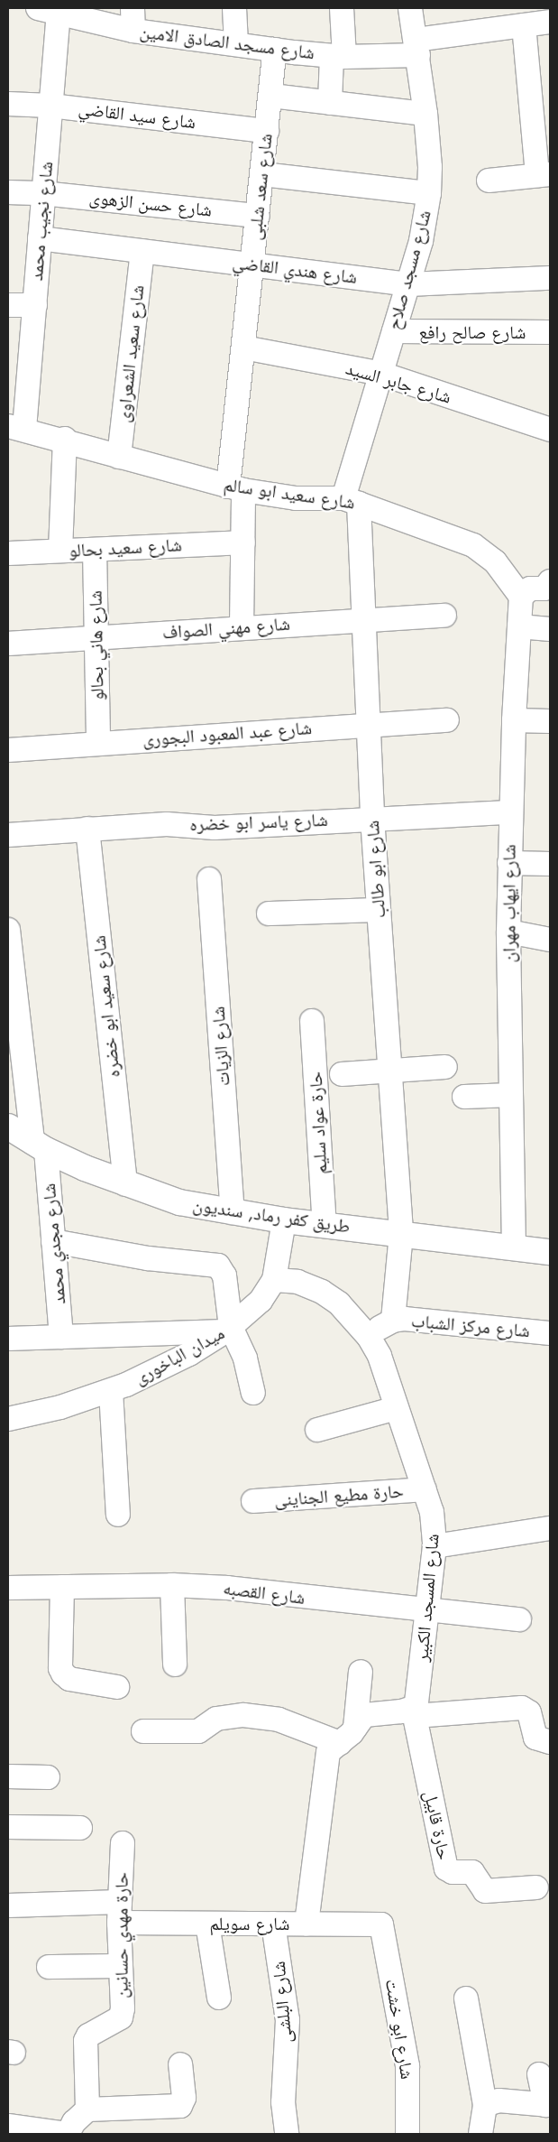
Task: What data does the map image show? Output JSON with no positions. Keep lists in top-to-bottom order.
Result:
{
  "streets": {
    "street": [
      "شارع مسجد الصادق الامين",
      "شارع سيد القاضي",
      "شارع سعد شلبى",
      "شارع حسن الزهوى",
      "شارع نجيب محمد",
      "شارع هندي القاضي",
      "شارع مسجد صلاح",
      "شارع صالح رافع",
      "شارع سعيد الشعراوى",
      "شارع جابر السيد",
      "شارع سعيد ابو سالم",
      "شارع سعيد بحالو",
      "شارع مهني الصواف",
      "شارع هاني بحالو",
      "شارع عبد المعبود البجورى",
      "شارع ياسر ابو خضره",
      "شارع ابو طالب",
      "شارع ايهاب مهران",
      "شارع سعيد ابو خضره",
      "شارع الزيات",
      "حارة عواد سليم",
      "طريق كفر رماد, سنديون",
      "شارع مجدي محمد",
      "شارع مركز الشباب",
      "ميدان الباخورى",
      "حارة مطيع الجناينى",
      "شارع القصبه",
      "شارع المسجد الكبير",
      "حارة قابيل",
      "شارع سويلم",
      "حارة مهدي حسانين",
      "شارع البلشى",
      "شارع ابو خشت"
    ]
  },
  "crossings": [
    ["شارع مسجد الصادق الامين", "شارع سعد شلبى"],
    ["شارع مسجد الصادق الامين", "شارع نجيب محمد"],
    ["شارع مسجد الصادق الامين", "شارع مسجد صلاح"],
    ["شارع سيد القاضي", "شارع سعد شلبى"],
    ["شارع سيد القاضي", "شارع نجيب محمد"],
    ["شارع سعد شلبى", "شارع حسن الزهوى"],
    ["شارع سعد شلبى", "شارع هندي القاضي"],
    ["شارع سعد شلبى", "شارع جابر السيد"],
    ["شارع سعد شلبى", "شارع سعيد ابو سالم"],
    ["شارع سعد شلبى", "شارع سعيد بحالو"],
    ["شارع سعد شلبى", "شارع مهني الصواف"],
    ["شارع حسن الزهوى", "شارع نجيب محمد"],
    ["شارع نجيب محمد", "شارع هندي القاضي"],
    ["شارع نجيب محمد", "شارع سعيد ابو سالم"],
    ["شارع هندي القاضي", "شارع مسجد صلاح"],
    ["شارع هندي القاضي", "شارع سعيد الشعراوى"],
    ["شارع مسجد صلاح", "شارع صالح رافع"],
    ["شارع مسجد صلاح", "شارع جابر السيد"],
    ["شارع مسجد صلاح", "شارع سعيد ابو سالم"],
    ["شارع مسجد صلاح", "شارع ابو طالب"],
    ["شارع سعيد الشعراوى", "شارع سعيد ابو سالم"],
    ["شارع سعيد ابو سالم", "شارع ابو طالب"],
    ["شارع سعيد ابو سالم", "شارع ايهاب مهران"],
    ["شارع سعيد بحالو", "شارع هاني بحالو"],
    ["شارع مهني الصواف", "شارع هاني بحالو"],
    ["شارع مهني الصواف", "شارع ابو طالب"],
    ["شارع هاني بحالو", "شارع عبد المعبود البجورى"],
    ["شارع عبد المعبود البجورى", "شارع ابو طالب"],
    ["شارع ياسر ابو خضره", "شارع ابو طالب"],
    ["شارع ياسر ابو خضره", "شارع ايهاب مهران"],
    ["شارع ياسر ابو خضره", "شارع سعيد ابو خضره"],
    ["شارع ابو طالب", "طريق كفر رماد, سنديون"],
    ["شارع ابو طالب", "شارع مركز الشباب"],
    ["شارع ايهاب مهران", "طريق كفر رماد, سنديون"],
    ["شارع سعيد ابو خضره", "طريق كفر رماد, سنديون"],
    ["شارع الزيات", "طريق كفر رماد, سنديون"],
    ["حارة عواد سليم", "طريق كفر رماد, سنديون"],
    ["طريق كفر رماد, سنديون", "شارع مجدي محمد"],
    ["طريق كفر رماد, سنديون", "ميدان الباخورى"],
    ["شارع مركز الشباب", "شارع المسجد الكبير"],
    ["ميدان الباخورى", "شارع المسجد الكبير"],
    ["حارة مطيع الجناينى", "شارع المسجد الكبير"],
    ["شارع القصبه", "شارع المسجد الكبير"],
    ["شارع المسجد الكبير", "حارة قابيل"],
    ["شارع سويلم", "حارة مهدي حسانين"],
    ["شارع سويلم", "شارع البلشى"],
    ["شارع سويلم", "شارع ابو خشت"]
  ]
}
